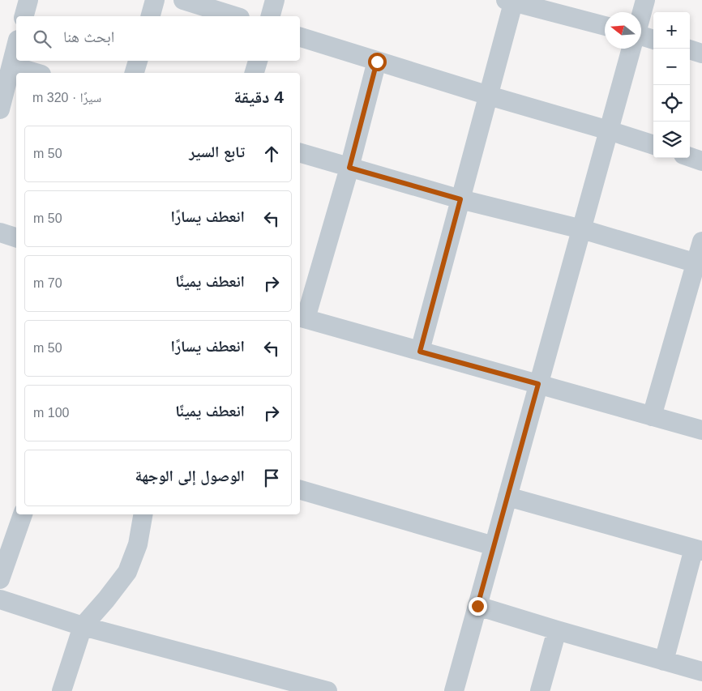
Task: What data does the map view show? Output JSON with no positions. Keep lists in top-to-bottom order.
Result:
{
  "north": "left",
  "page": {
    "map_buttons": ["+", "−"],
    "search": "ابحث هنا",
    "heading": ["4 دقيقة", "سيرًا · 320 m"],
    "list": [
      ["تابع السير", "50 m"],
      ["انعطف يسارًا", "50 m"],
      ["انعطف يمينًا", "70 m"],
      ["انعطف يسارًا", "50 m"],
      ["انعطف يمينًا", "100 m"],
      "الوصول إلى الوجهة"
    ]
  }
}
